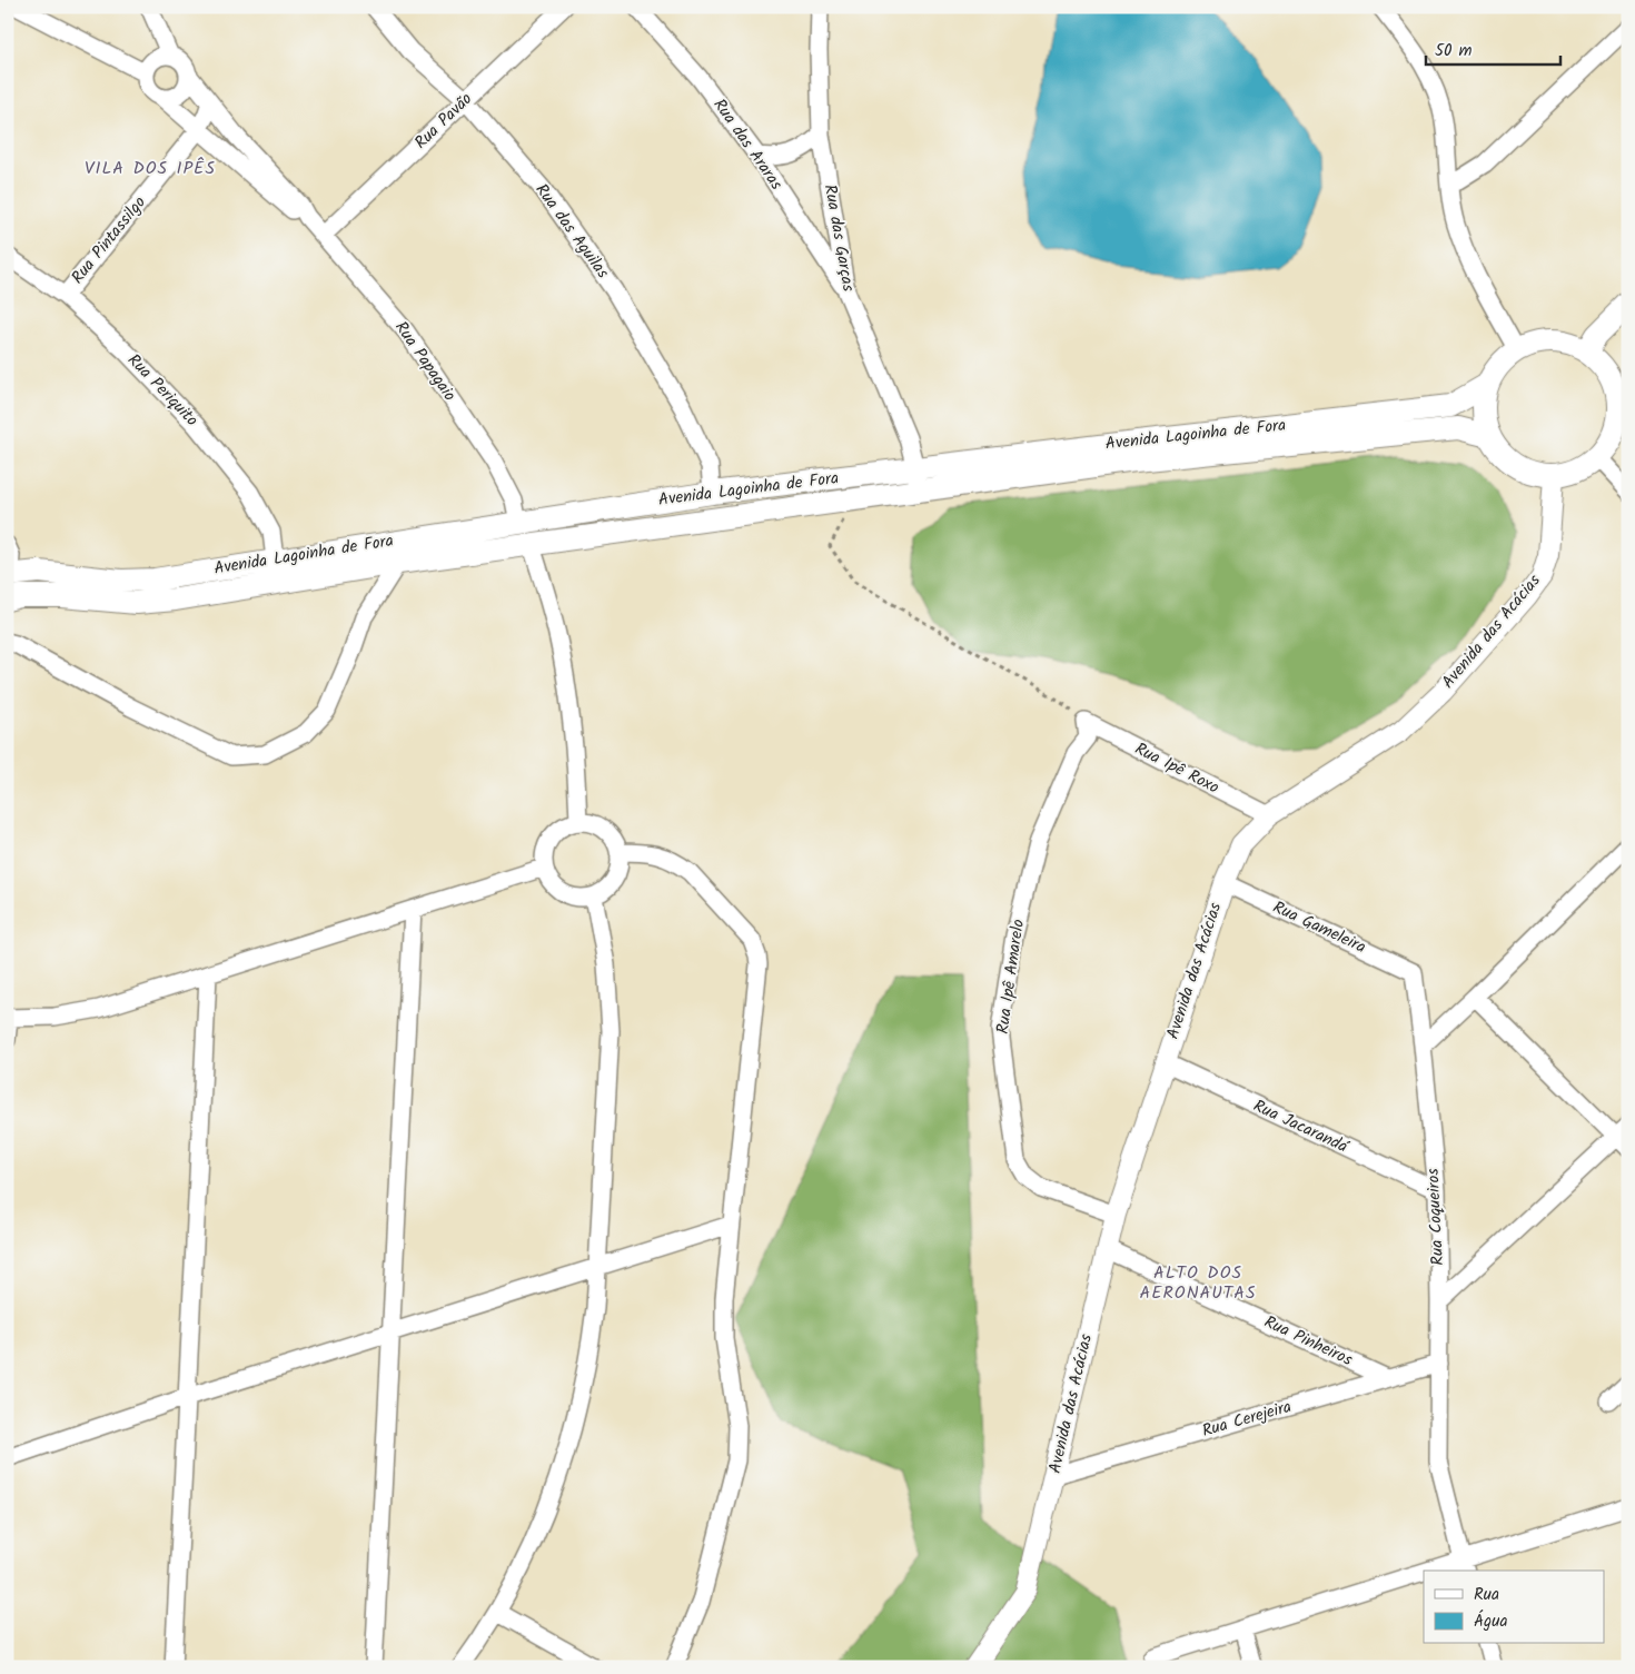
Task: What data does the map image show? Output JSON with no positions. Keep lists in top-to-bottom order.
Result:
{
  "streets": {
    "main road": ["Avenida Lagoinha de Fora"],
    "street": [
      "Rua Pavão",
      "Rua das Araras",
      "Rua das Aguilas",
      "Rua das Garças",
      "Rua Pintassilgo",
      "Rua Papagaio",
      "Rua Periquito",
      "Avenida das Acácias",
      "Rua Ipê Roxo",
      "Rua Gameleira",
      "Rua Ipê Amarelo",
      "Rua Jacarandá",
      "Rua Coqueiros",
      "Rua Pinheiros",
      "Rua Cerejeira"
    ]
  },
  "crossings": [
    ["Rua Pavão", "Rua das Aguilas"],
    ["Rua Pavão", "Rua Papagaio"],
    ["Rua das Araras", "Rua das Garças"],
    ["Rua das Aguilas", "Avenida Lagoinha de Fora"],
    ["Rua das Garças", "Avenida Lagoinha de Fora"],
    ["Rua Pintassilgo", "Rua Papagaio"],
    ["Rua Pintassilgo", "Rua Periquito"],
    ["Rua Papagaio", "Avenida Lagoinha de Fora"],
    ["Rua Periquito", "Avenida Lagoinha de Fora"],
    ["Avenida Lagoinha de Fora", "Avenida das Acácias"],
    ["Avenida das Acácias", "Rua Ipê Roxo"],
    ["Avenida das Acácias", "Rua Gameleira"],
    ["Avenida das Acácias", "Rua Ipê Amarelo"],
    ["Avenida das Acácias", "Rua Jacarandá"],
    ["Avenida das Acácias", "Rua Pinheiros"],
    ["Avenida das Acácias", "Rua Cerejeira"],
    ["Rua Ipê Roxo", "Rua Ipê Amarelo"],
    ["Rua Gameleira", "Rua Coqueiros"],
    ["Rua Jacarandá", "Rua Coqueiros"],
    ["Rua Coqueiros", "Rua Cerejeira"],
    ["Rua Pinheiros", "Rua Cerejeira"]
  ],
  "districts": ["VILA DOS IPÊS", "ALTO DOS AERONAUTAS"],
  "legend": ["Rua", "Água"],
  "scale_bar": "50 m"
}
